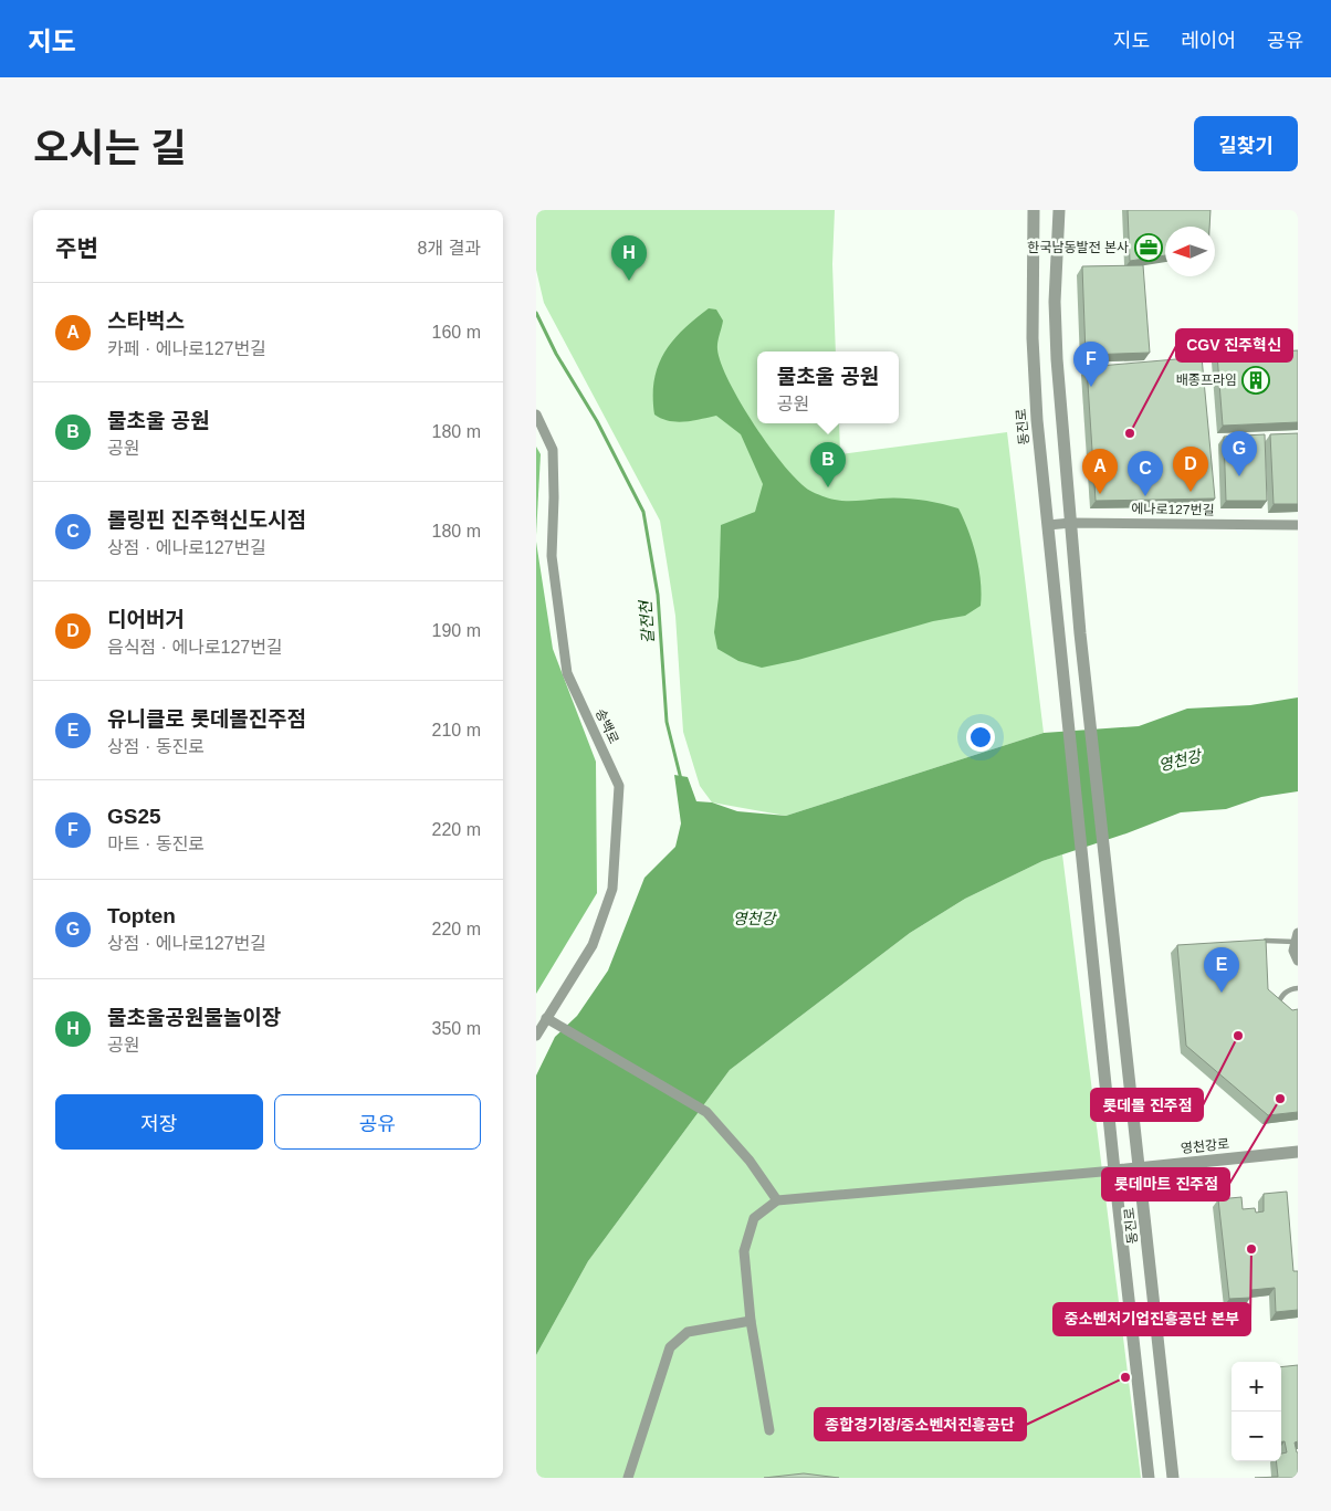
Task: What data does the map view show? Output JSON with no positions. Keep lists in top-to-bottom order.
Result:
{
  "streets": {
    "street": [
      "동진로",
      "에나로127번길",
      "송백로",
      "영천강로"
    ]
  },
  "crossings": [
    ["동진로", "에나로127번길"],
    ["동진로", "영천강로"]
  ],
  "water": ["갈전천", "영천강"],
  "places": {
    "office": ["한국남동발전 본사"],
    "building": ["배종프라임"],
    "other": [
      "CGV 진주혁신",
      "롯데몰 진주점",
      "롯데마트 진주점",
      "중소벤처기업진흥공단 본부",
      "종합경기장/중소벤처진흥공단"
    ]
  },
  "north": "left",
  "page": {
    "header": "지도",
    "nav": ["지도", "레이어", "공유"],
    "title": "오시는 길",
    "buttons": [
      "길찾기",
      ["저장", "공유"]
    ],
    "heading": ["주변", "8개 결과"],
    "pins": [
      "H",
      "F",
      "G",
      "B",
      "D",
      "A",
      "C",
      "E"
    ],
    "list": [
      {
        "mark": "A",
        "name": "스타벅스",
        "note": "카페 · 에나로127번길",
        "value": "160 m"
      },
      {
        "mark": "B",
        "name": "물초울 공원",
        "note": "공원",
        "value": "180 m"
      },
      {
        "mark": "C",
        "name": "롤링핀 진주혁신도시점",
        "note": "상점 · 에나로127번길",
        "value": "180 m"
      },
      {
        "mark": "D",
        "name": "디어버거",
        "note": "음식점 · 에나로127번길",
        "value": "190 m"
      },
      {
        "mark": "E",
        "name": "유니클로 롯데몰진주점",
        "note": "상점 · 동진로",
        "value": "210 m"
      },
      {
        "mark": "F",
        "name": "GS25",
        "note": "마트 · 동진로",
        "value": "220 m"
      },
      {
        "mark": "G",
        "name": "Topten",
        "note": "상점 · 에나로127번길",
        "value": "220 m"
      },
      {
        "mark": "H",
        "name": "물초울공원물놀이장",
        "note": "공원",
        "value": "350 m"
      }
    ],
    "popup": ["물초울 공원", "공원"],
    "map_buttons": ["+", "−"]
  }
}
